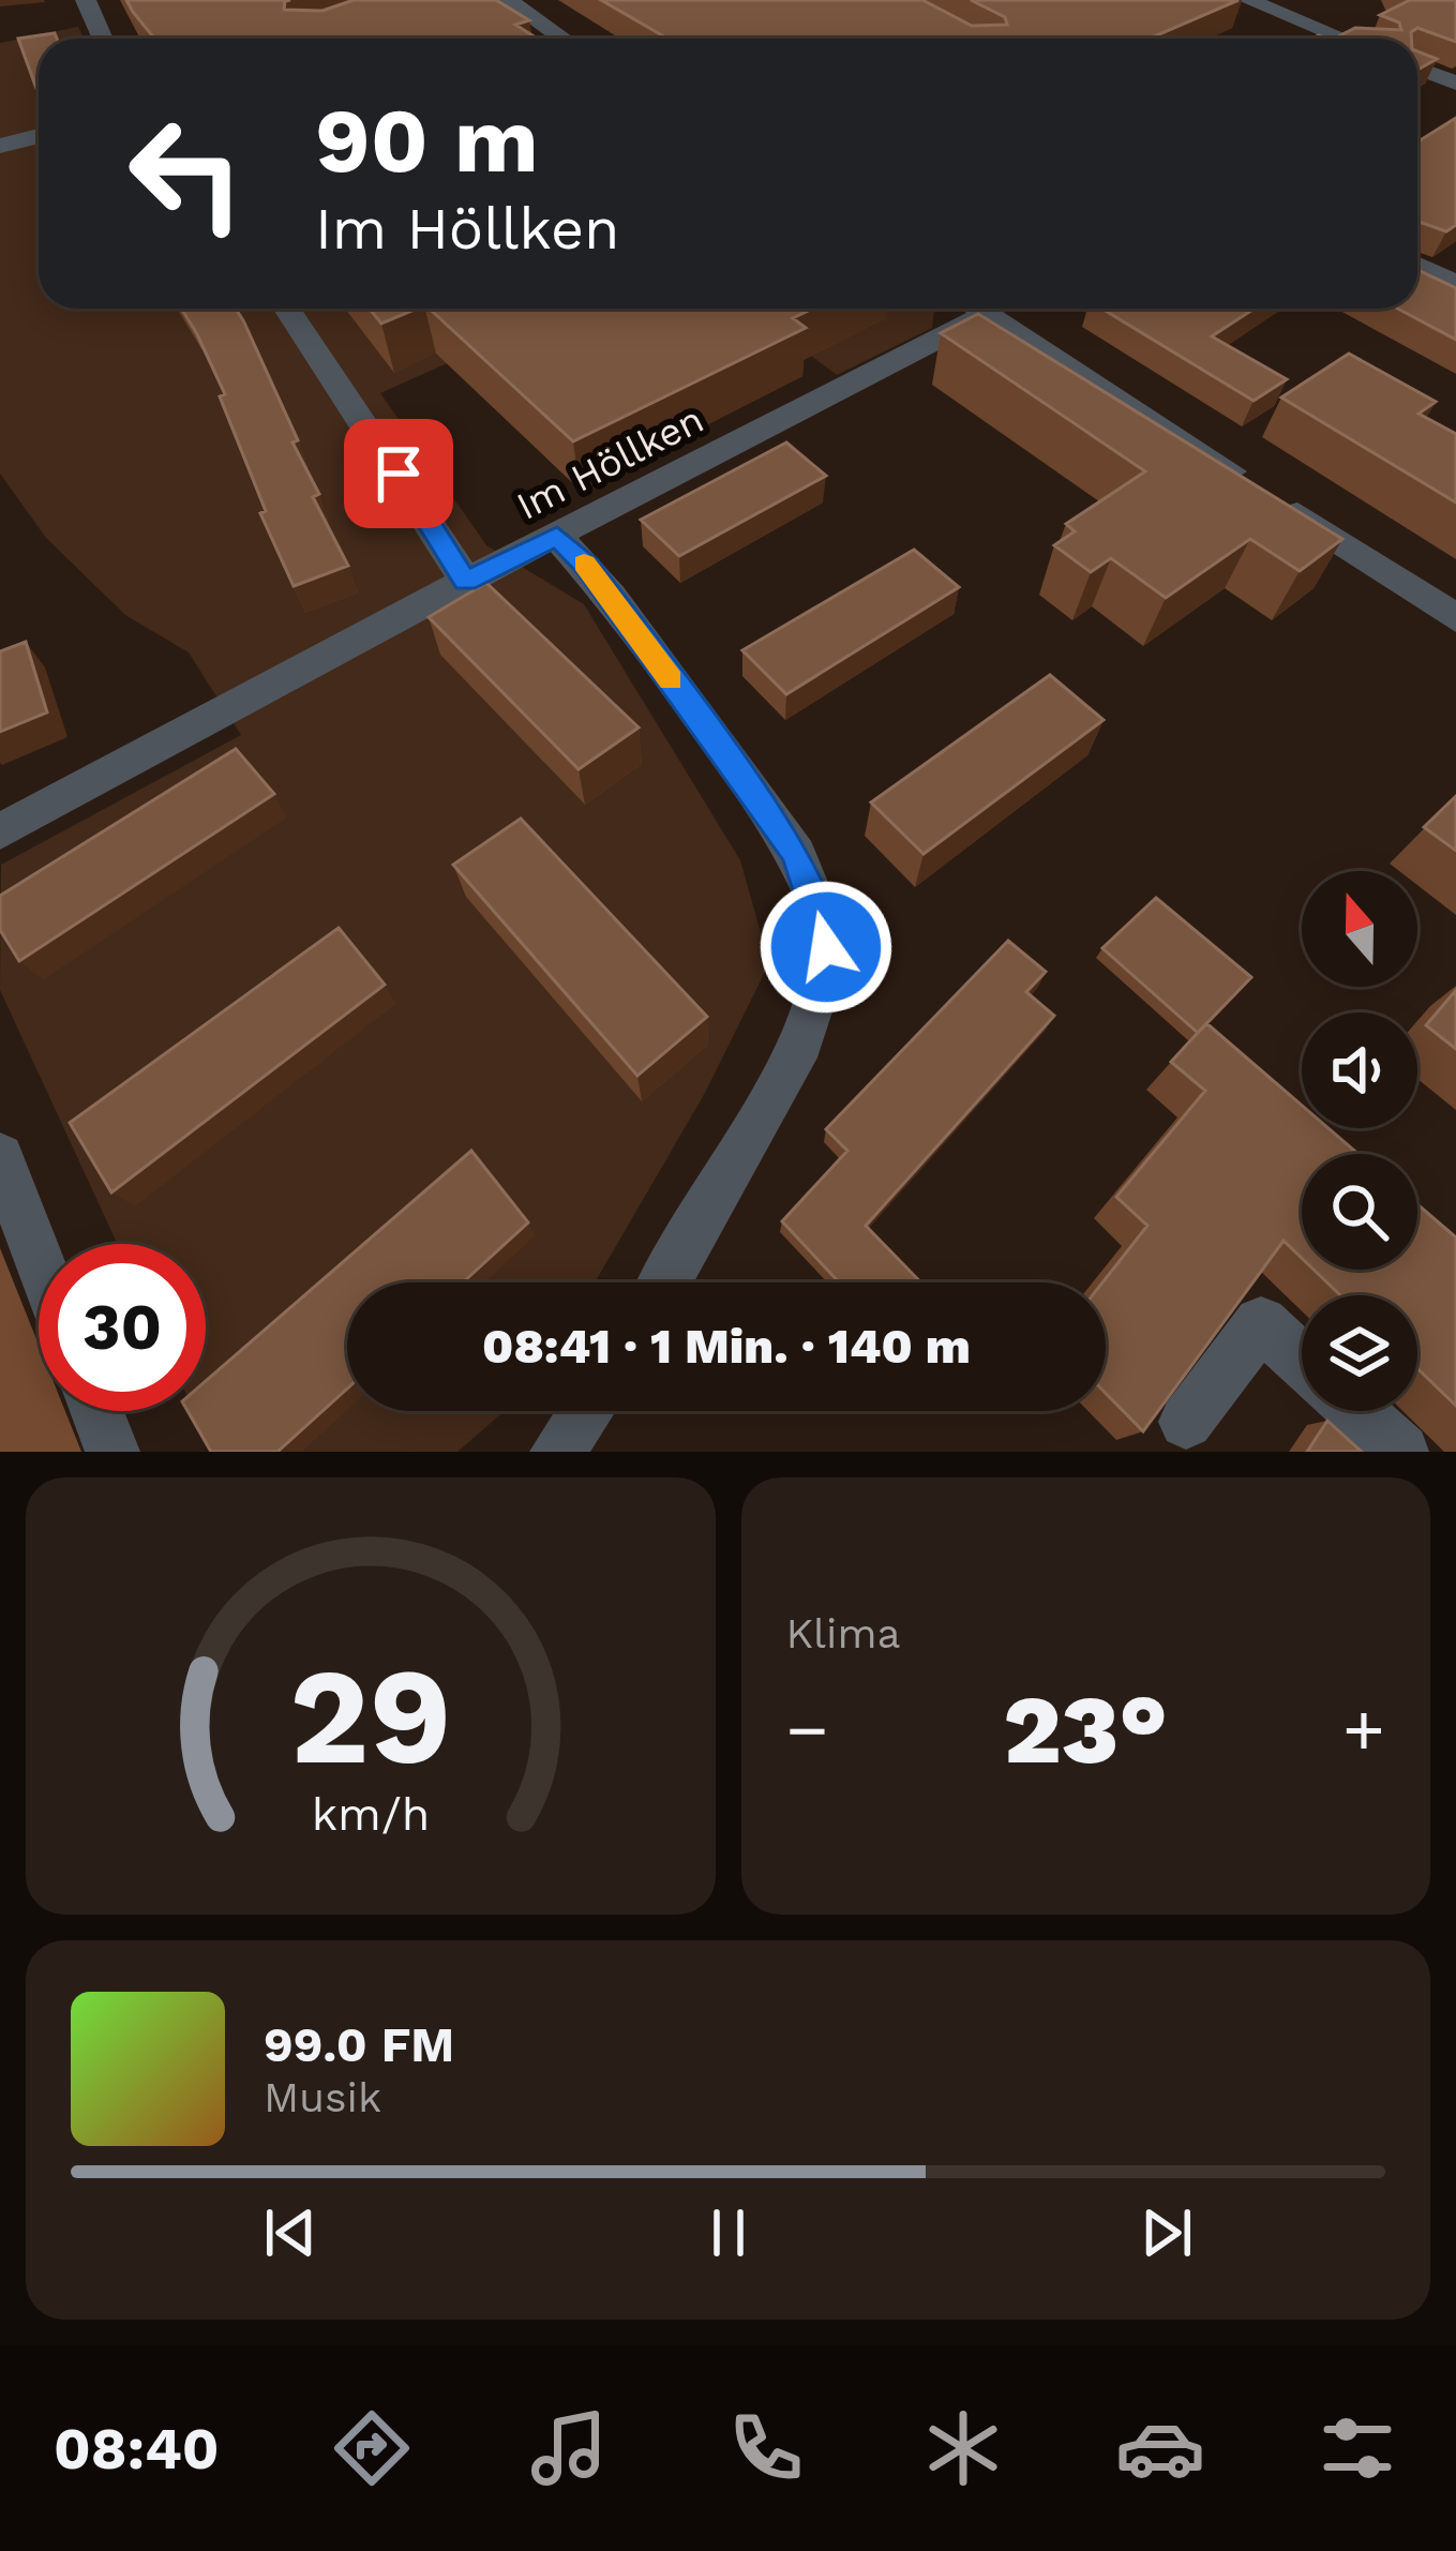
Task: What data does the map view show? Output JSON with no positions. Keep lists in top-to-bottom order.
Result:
{
  "streets": {
    "street": ["Im Höllken"]
  },
  "north": "top",
  "page": {
    "turn": ["90 m", "Im Höllken"],
    "limit": "30",
    "trip": "08:41 · 1 Min. · 140 m",
    "tile": "Klima",
    "heat": ["−", "23°", "+"],
    "song": ["99.0 FM", "Musik"],
    "tabs": "08:40",
    "gauge": ["29", "km/h"]
  }
}
